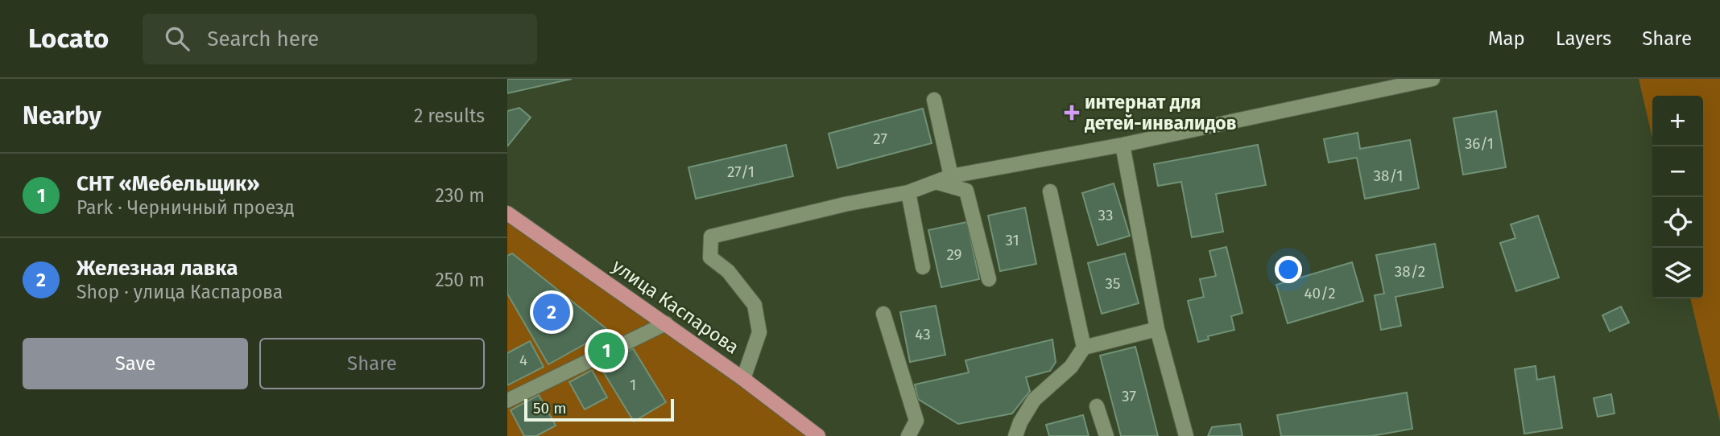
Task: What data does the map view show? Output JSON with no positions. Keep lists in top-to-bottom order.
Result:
{
  "streets": {
    "main road": ["улица Каспарова"]
  },
  "places": {
    "health": ["интернат для детей-инвалидов"]
  },
  "house_numbers": [
    "27",
    "36/1",
    "27/1",
    "38/1",
    "33",
    "31",
    "29",
    "38/2",
    "35",
    "40/2",
    "43",
    "4",
    "1",
    "37"
  ],
  "scale_bar": "50 m",
  "page": {
    "header": "Locato",
    "search": "Search here",
    "nav": ["Map", "Layers", "Share"],
    "heading": ["Nearby", "2 results"],
    "map_buttons": ["+", "−"],
    "list": [
      {
        "mark": "1",
        "name": "СНТ «Мебельщик»",
        "note": "Park · Черничный проезд",
        "value": "230 m"
      },
      {
        "mark": "2",
        "name": "Железная лавка",
        "note": "Shop · улица Каспарова",
        "value": "250 m"
      }
    ],
    "pins": ["2", "1"],
    "buttons": ["Save", "Share"],
    "scale": "50 m"
  }
}
